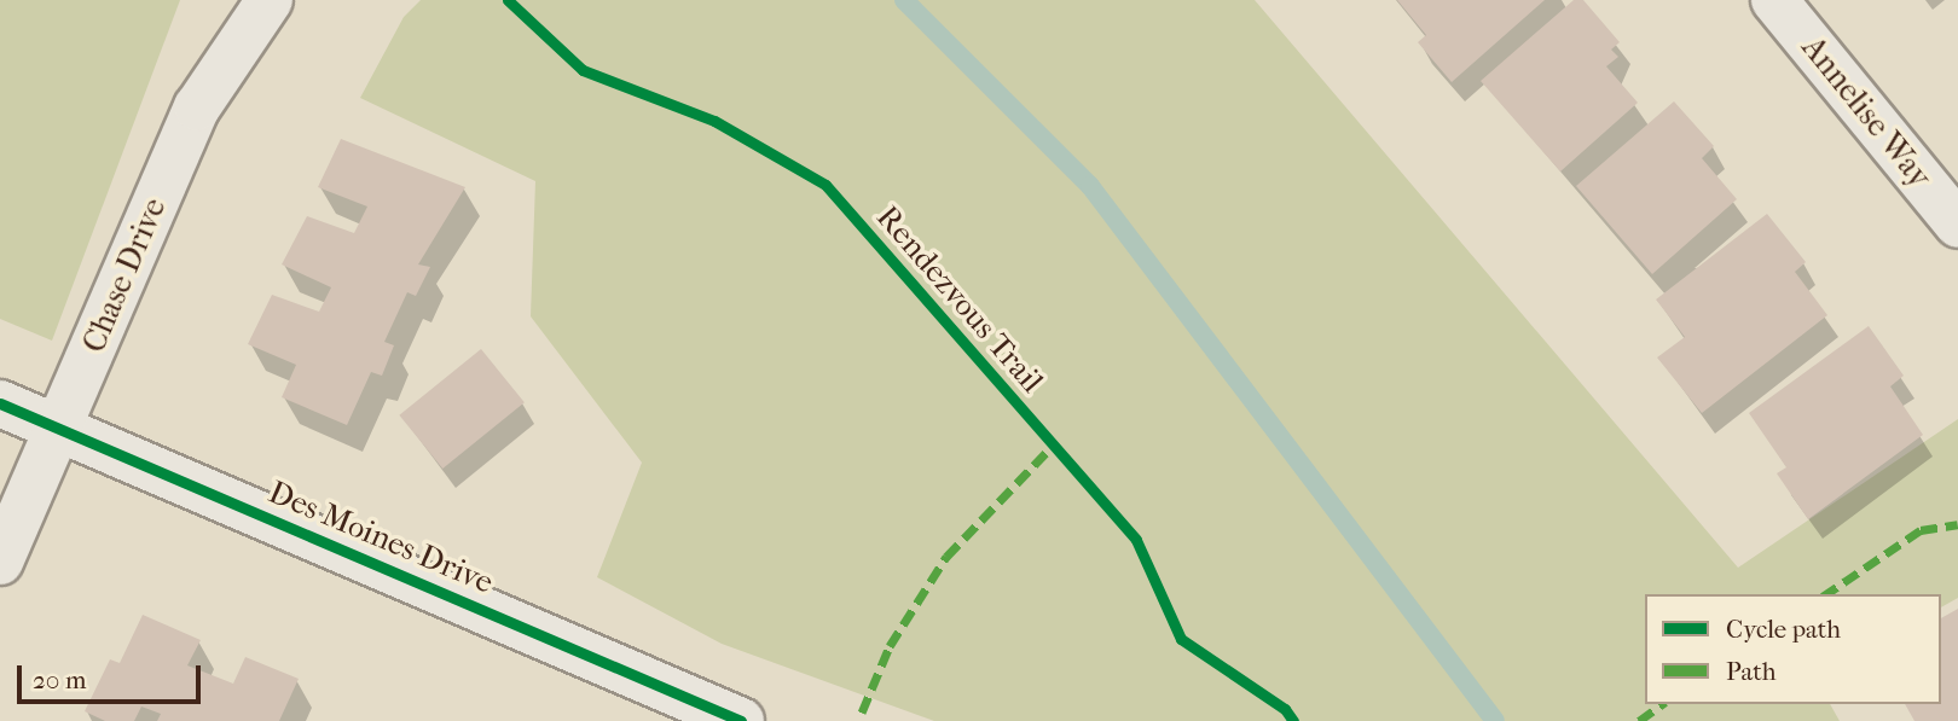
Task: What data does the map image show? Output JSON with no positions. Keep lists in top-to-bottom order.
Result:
{
  "streets": {
    "street": ["Annelise Way", "Chase Drive", "Des Moines Drive"],
    "cycle path": ["Rendezvous Trail"]
  },
  "crossings": [
    ["Chase Drive", "Des Moines Drive"]
  ],
  "legend": ["Cycle path", "Path"],
  "scale_bar": "20 m"
}
